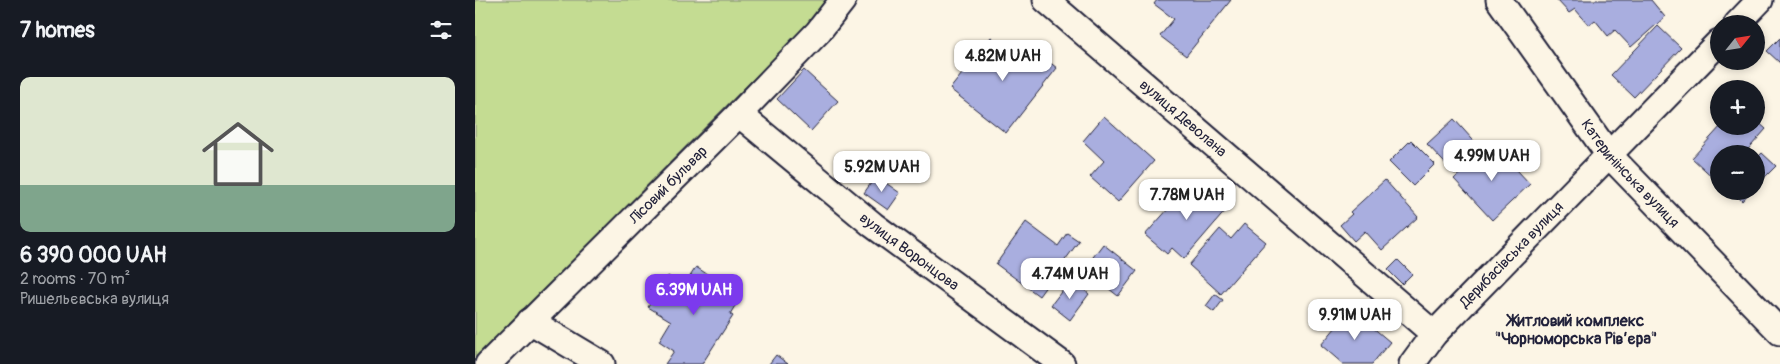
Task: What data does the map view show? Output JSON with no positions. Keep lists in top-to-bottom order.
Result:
{
  "streets": {
    "street": [
      "вулиця Деволана",
      "Катеринінська вулиця",
      "Лісовий бульвар",
      "вулиця Воронцова",
      "Дерибасівська вулиця"
    ]
  },
  "crossings": [
    ["вулиця Деволана", "Дерибасівська вулиця"],
    ["Катеринінська вулиця", "Дерибасівська вулиця"],
    ["Лісовий бульвар", "вулиця Воронцова"]
  ],
  "districts": ["Житловий комплекс \"Чорноморська Рів’єра\""],
  "north": "top right",
  "page": {
    "heading": "7 homes",
    "map_buttons": ["+", "−"],
    "price": [
      "4.82M UAH",
      "4.99M UAH",
      "5.92M UAH",
      "7.78M UAH",
      "4.74M UAH",
      "6.39M UAH",
      "9.91M UAH"
    ],
    "list": [
      {
        "name": "6 390 000 UAH",
        "note": "2 rooms · 70 m² · Ришельєвська вулиця"
      }
    ]
  }
}
